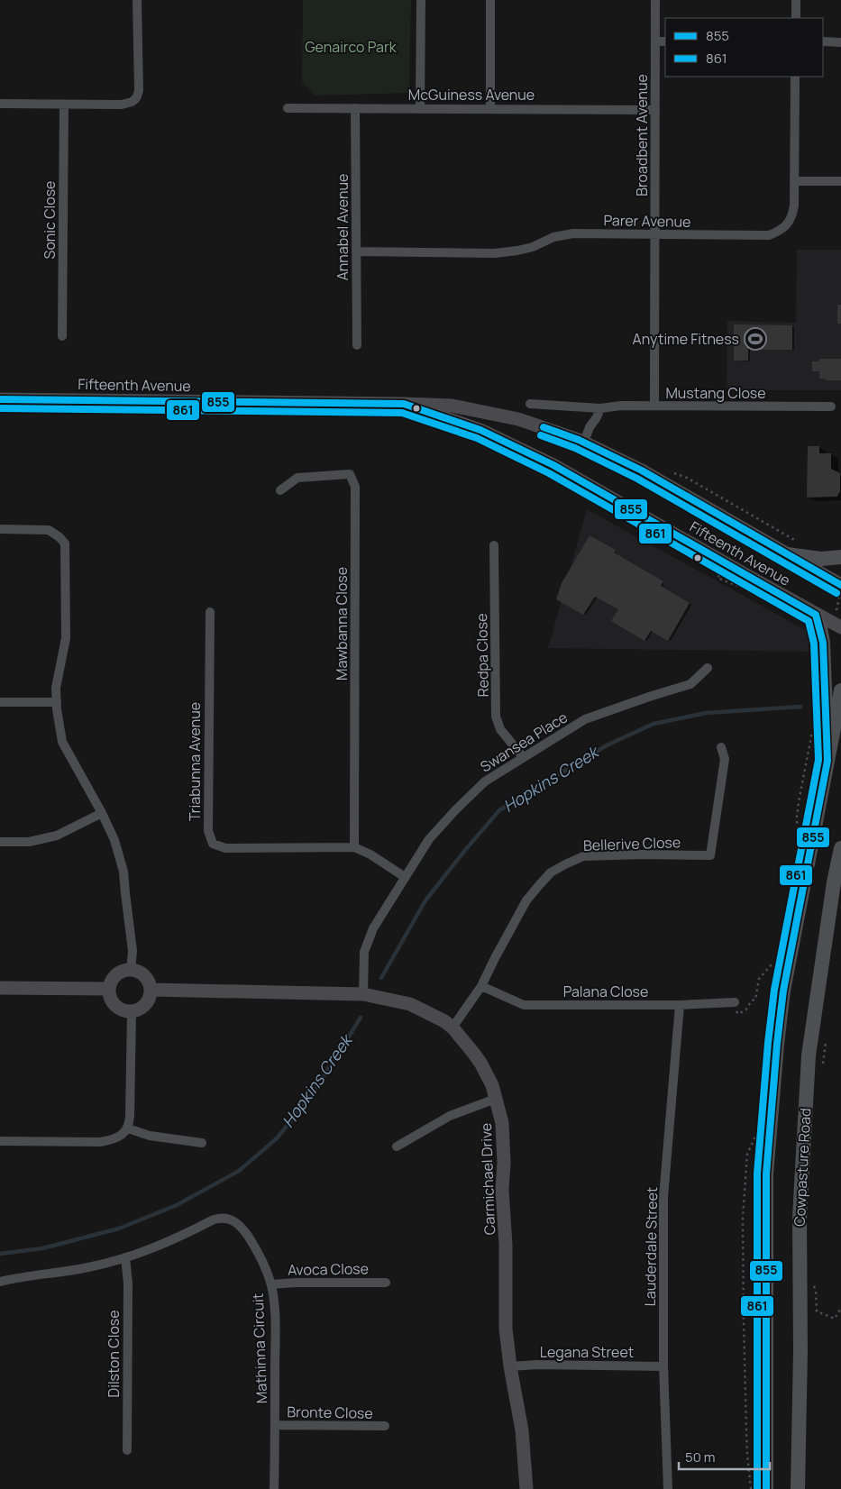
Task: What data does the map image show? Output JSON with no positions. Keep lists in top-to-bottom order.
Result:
{
  "streets": {
    "main road": ["Fifteenth Avenue", "Cowpasture Road", "Carmichael Drive"],
    "street": [
      "McGuiness Avenue",
      "Broadbent Avenue",
      "Sonic Close",
      "Parer Avenue",
      "Annabel Avenue",
      "Mustang Close",
      "Mawbanna Close",
      "Redpa Close",
      "Swansea Place",
      "Triabunna Avenue",
      "Bellerive Close",
      "Palana Close",
      "Lauderdale Street",
      "Avoca Close",
      "Mathinna Circuit",
      "Legana Street",
      "Dilston Close",
      "Bronte Close"
    ]
  },
  "crossings": [
    ["McGuiness Avenue", "Broadbent Avenue"],
    ["McGuiness Avenue", "Annabel Avenue"],
    ["Broadbent Avenue", "Parer Avenue"],
    ["Broadbent Avenue", "Mustang Close"],
    ["Parer Avenue", "Annabel Avenue"],
    ["Mawbanna Close", "Triabunna Avenue"],
    ["Redpa Close", "Swansea Place"],
    ["Swansea Place", "Triabunna Avenue"],
    ["Swansea Place", "Carmichael Drive"],
    ["Bellerive Close", "Palana Close"],
    ["Bellerive Close", "Carmichael Drive"],
    ["Palana Close", "Lauderdale Street"],
    ["Carmichael Drive", "Legana Street"],
    ["Lauderdale Street", "Legana Street"],
    ["Avoca Close", "Mathinna Circuit"],
    ["Mathinna Circuit", "Dilston Close"],
    ["Mathinna Circuit", "Bronte Close"]
  ],
  "water": ["Hopkins Creek"],
  "parks": ["Genairco Park"],
  "places": {
    "sports": ["Anytime Fitness"]
  },
  "lines": ["transit line 855", "transit line 861"],
  "legend": ["855", "861"],
  "scale_bar": "50 m"
}
